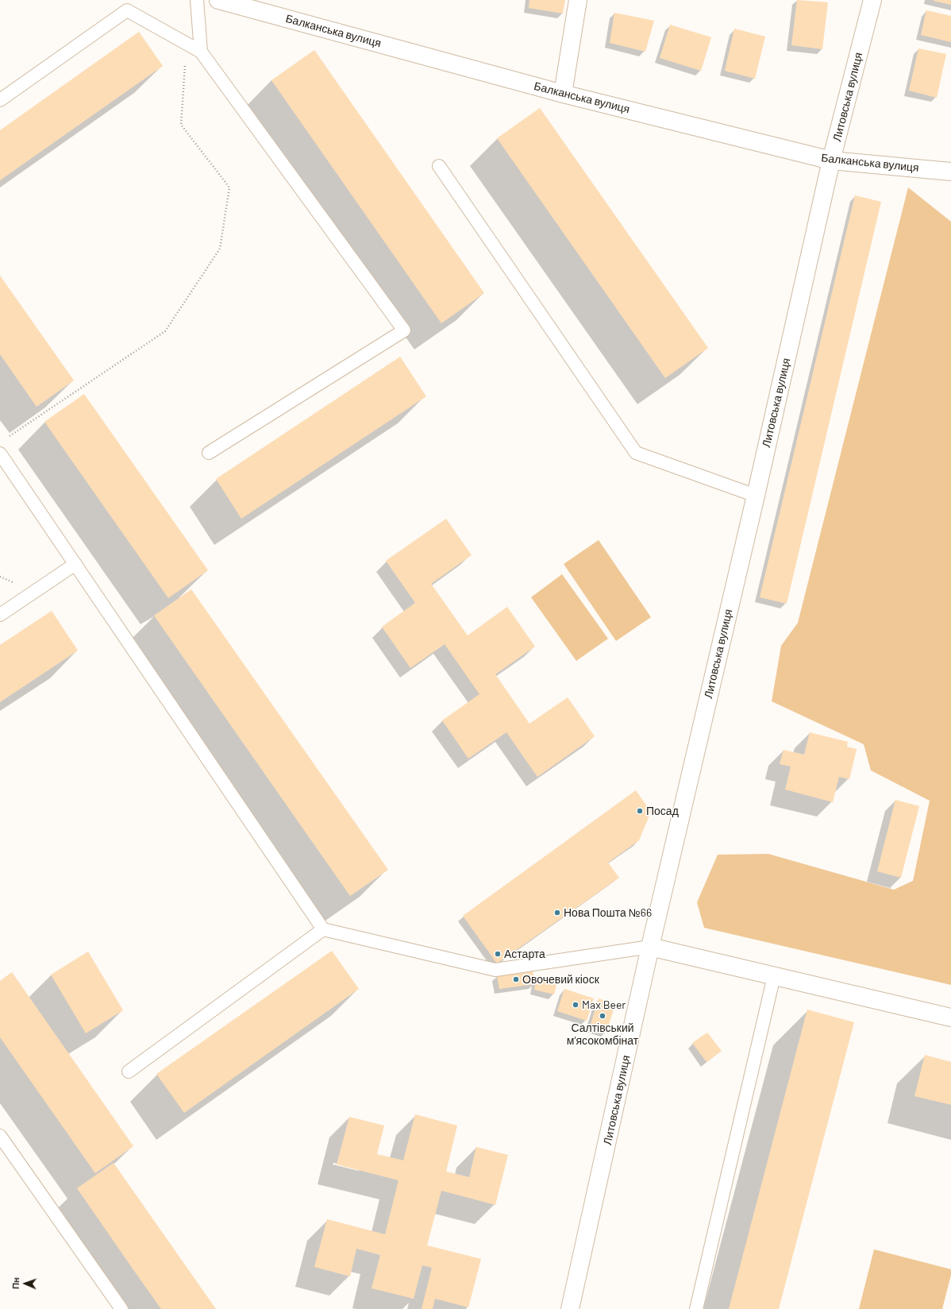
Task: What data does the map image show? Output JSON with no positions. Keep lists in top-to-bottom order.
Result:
{
  "streets": {
    "street": ["Балканська вулиця", "Литовська вулиця"]
  },
  "crossings": [
    ["Балканська вулиця", "Литовська вулиця"]
  ],
  "places": [
    "Посад",
    "Нова Пошта №66",
    "Астарта",
    "Овочевий кіоск",
    "Max Beer",
    "Салтівський мʼясокомбінат"
  ],
  "north": "left"
}
